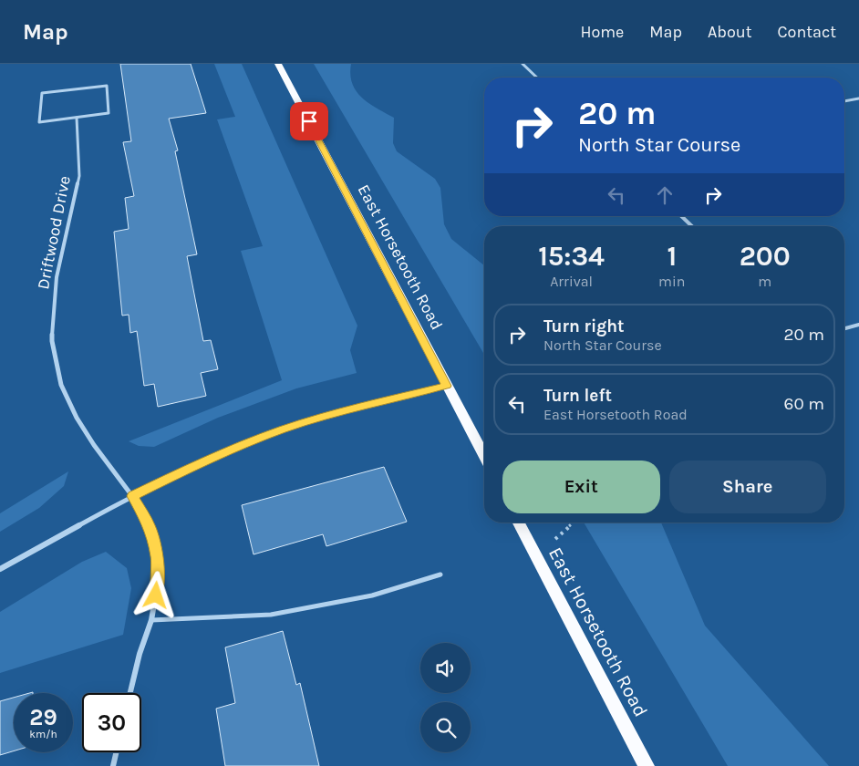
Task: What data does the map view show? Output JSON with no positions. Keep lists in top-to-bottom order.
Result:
{
  "streets": {
    "main road": ["East Horsetooth Road"],
    "street": ["Driftwood Drive"]
  },
  "page": {
    "header": "Map",
    "nav": [
      "Home",
      "Map",
      "About",
      "Contact"
    ],
    "turn": ["20 m", "North Star Course"],
    "eta": [
      "15:34",
      "Arrival",
      "1",
      "min",
      "200",
      "m"
    ],
    "list": [
      {
        "name": "Turn right",
        "note": "North Star Course",
        "value": "20 m"
      },
      {
        "name": "Turn left",
        "note": "East Horsetooth Road",
        "value": "60 m"
      }
    ],
    "buttons": ["Exit", "Share"],
    "speed": "29 km/h",
    "limit": "30"
  }
}
